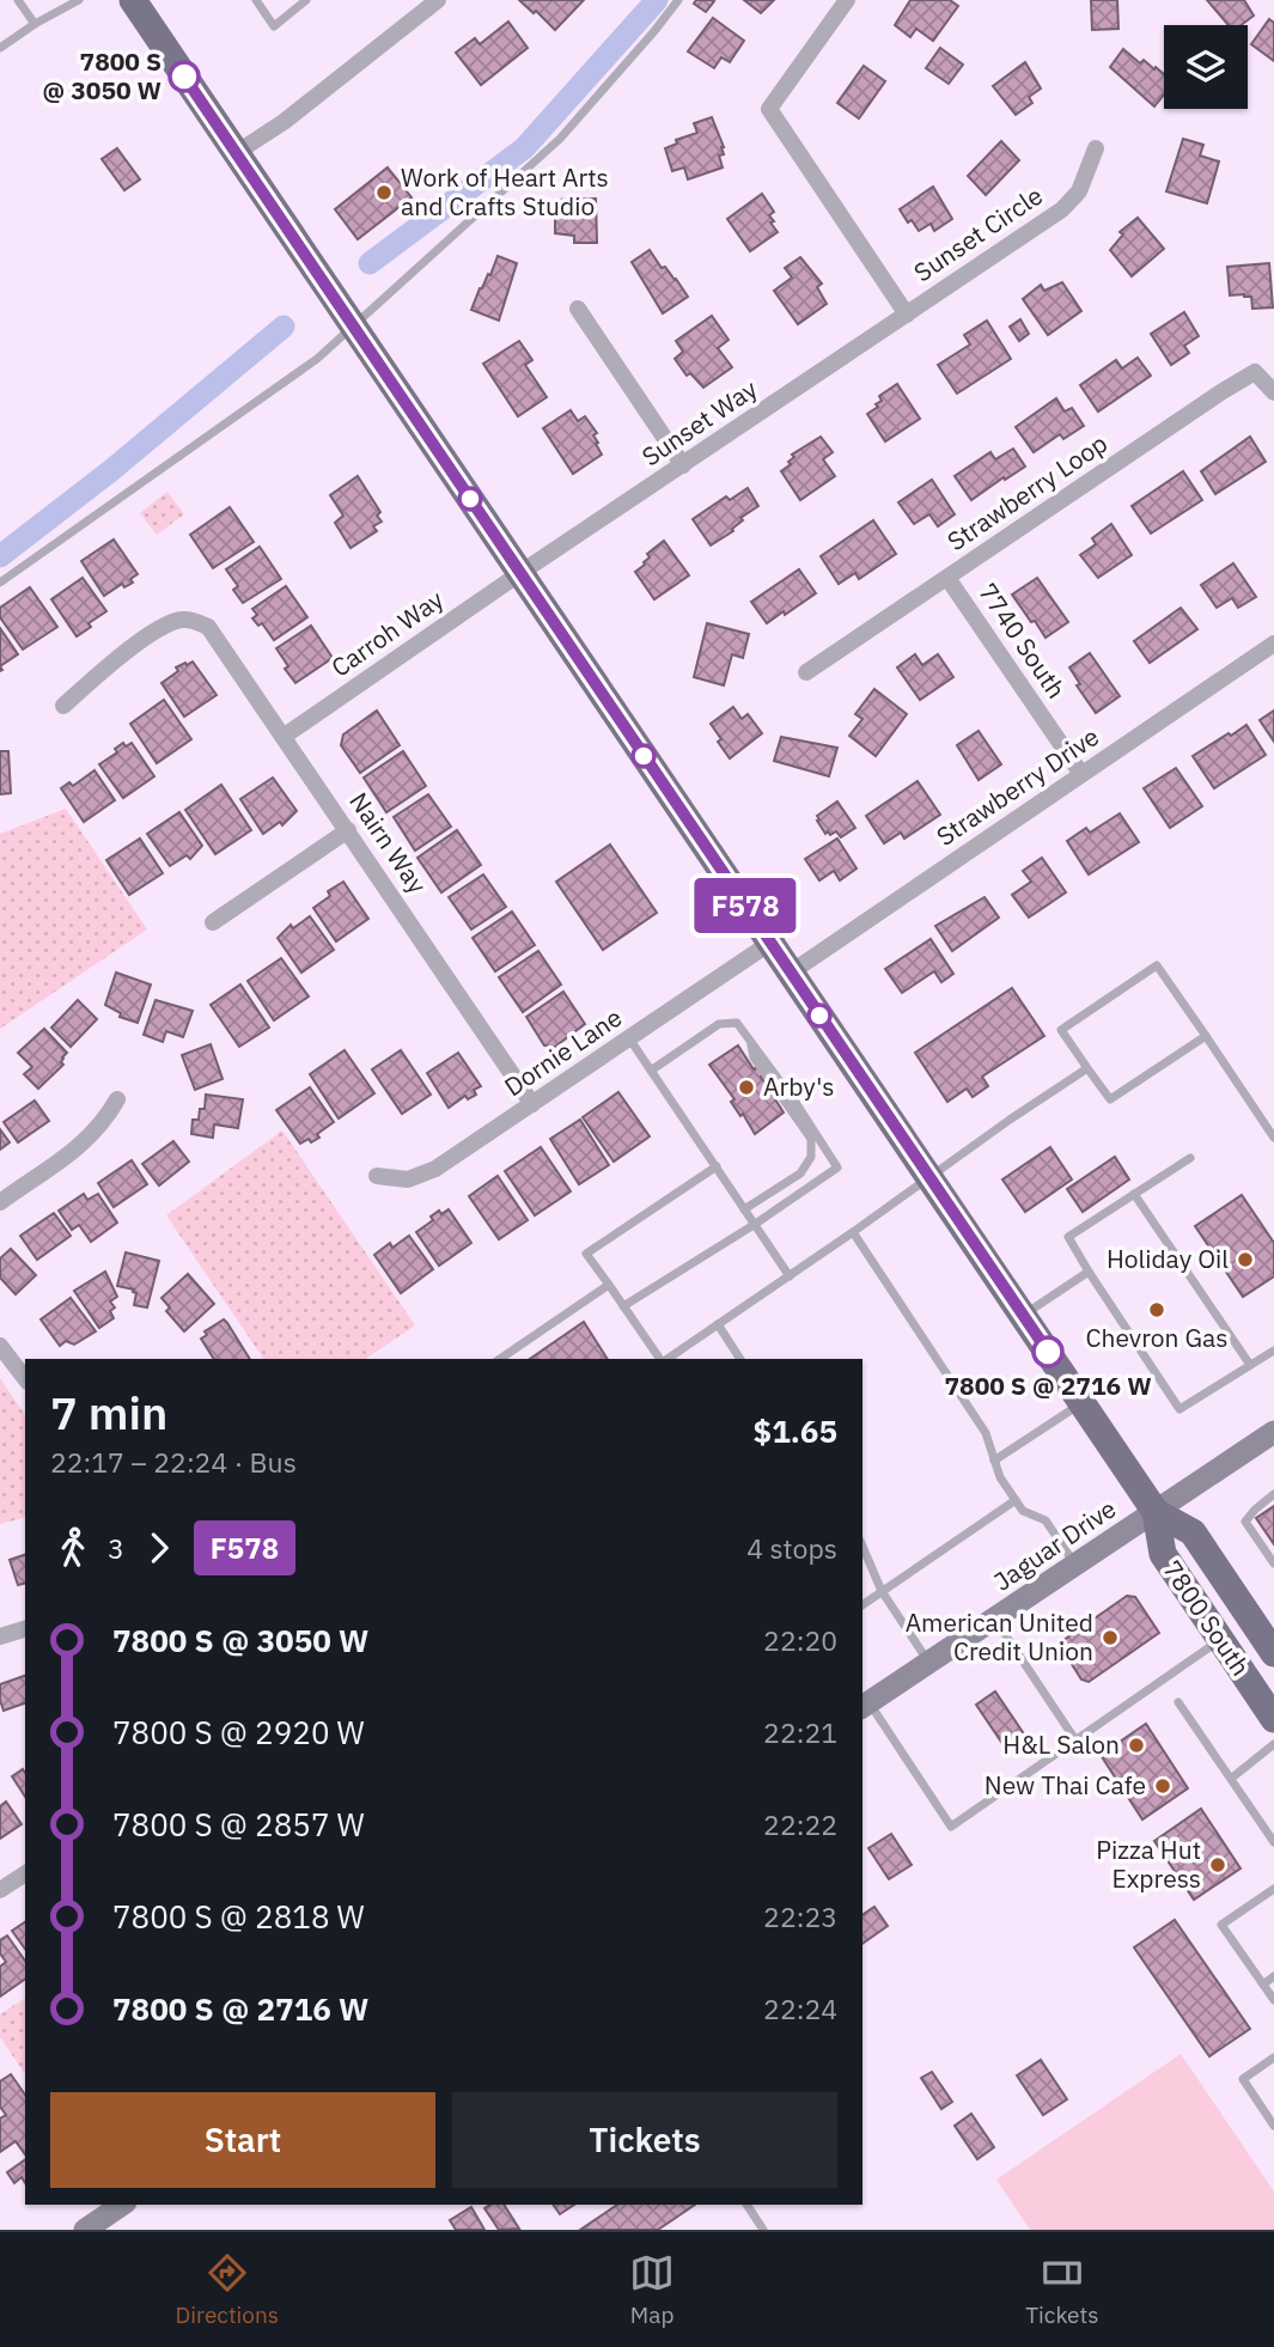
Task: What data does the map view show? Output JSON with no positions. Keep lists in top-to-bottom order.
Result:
{
  "streets": {
    "main road": ["Jaguar Drive", "7800 South"],
    "street": [
      "Sunset Circle",
      "Sunset Way",
      "Strawberry Loop",
      "Carroh Way",
      "7740 South",
      "Strawberry Drive",
      "Nairn Way",
      "Dornie Lane"
    ]
  },
  "crossings": [
    ["Sunset Circle", "Sunset Way"],
    ["Sunset Way", "Carroh Way"],
    ["Sunset Way", "7800 South"],
    ["Strawberry Loop", "7740 South"],
    ["Carroh Way", "Nairn Way"],
    ["Carroh Way", "7800 South"],
    ["7740 South", "Strawberry Drive"],
    ["Strawberry Drive", "7800 South"],
    ["Nairn Way", "Dornie Lane"],
    ["Dornie Lane", "7800 South"],
    ["Jaguar Drive", "7800 South"]
  ],
  "places": [
    "7800 S @ 3050 W",
    "Work of Heart Arts and Crafts Studio",
    "Arby's",
    "Holiday Oil",
    "Chevron Gas",
    "7800 S @ 2716 W",
    "American United Credit Union",
    "H&L Salon",
    "New Thai Cafe",
    "Pizza Hut Express"
  ],
  "lines": ["bus line F578"],
  "page": {
    "on_map": "F578",
    "heading": ["7 min", "22:17 – 22:24 · Bus", "$1.65"],
    "legs": ["3", "F578", "4 stops"],
    "list": [
      {
        "name": "7800 S @ 3050 W",
        "value": "22:20"
      },
      {
        "name": "7800 S @ 2920 W",
        "value": "22:21"
      },
      {
        "name": "7800 S @ 2857 W",
        "value": "22:22"
      },
      {
        "name": "7800 S @ 2818 W",
        "value": "22:23"
      },
      {
        "name": "7800 S @ 2716 W",
        "value": "22:24"
      }
    ],
    "buttons": ["Start", "Tickets"],
    "tabs": ["Directions", "Map", "Tickets"]
  }
}
